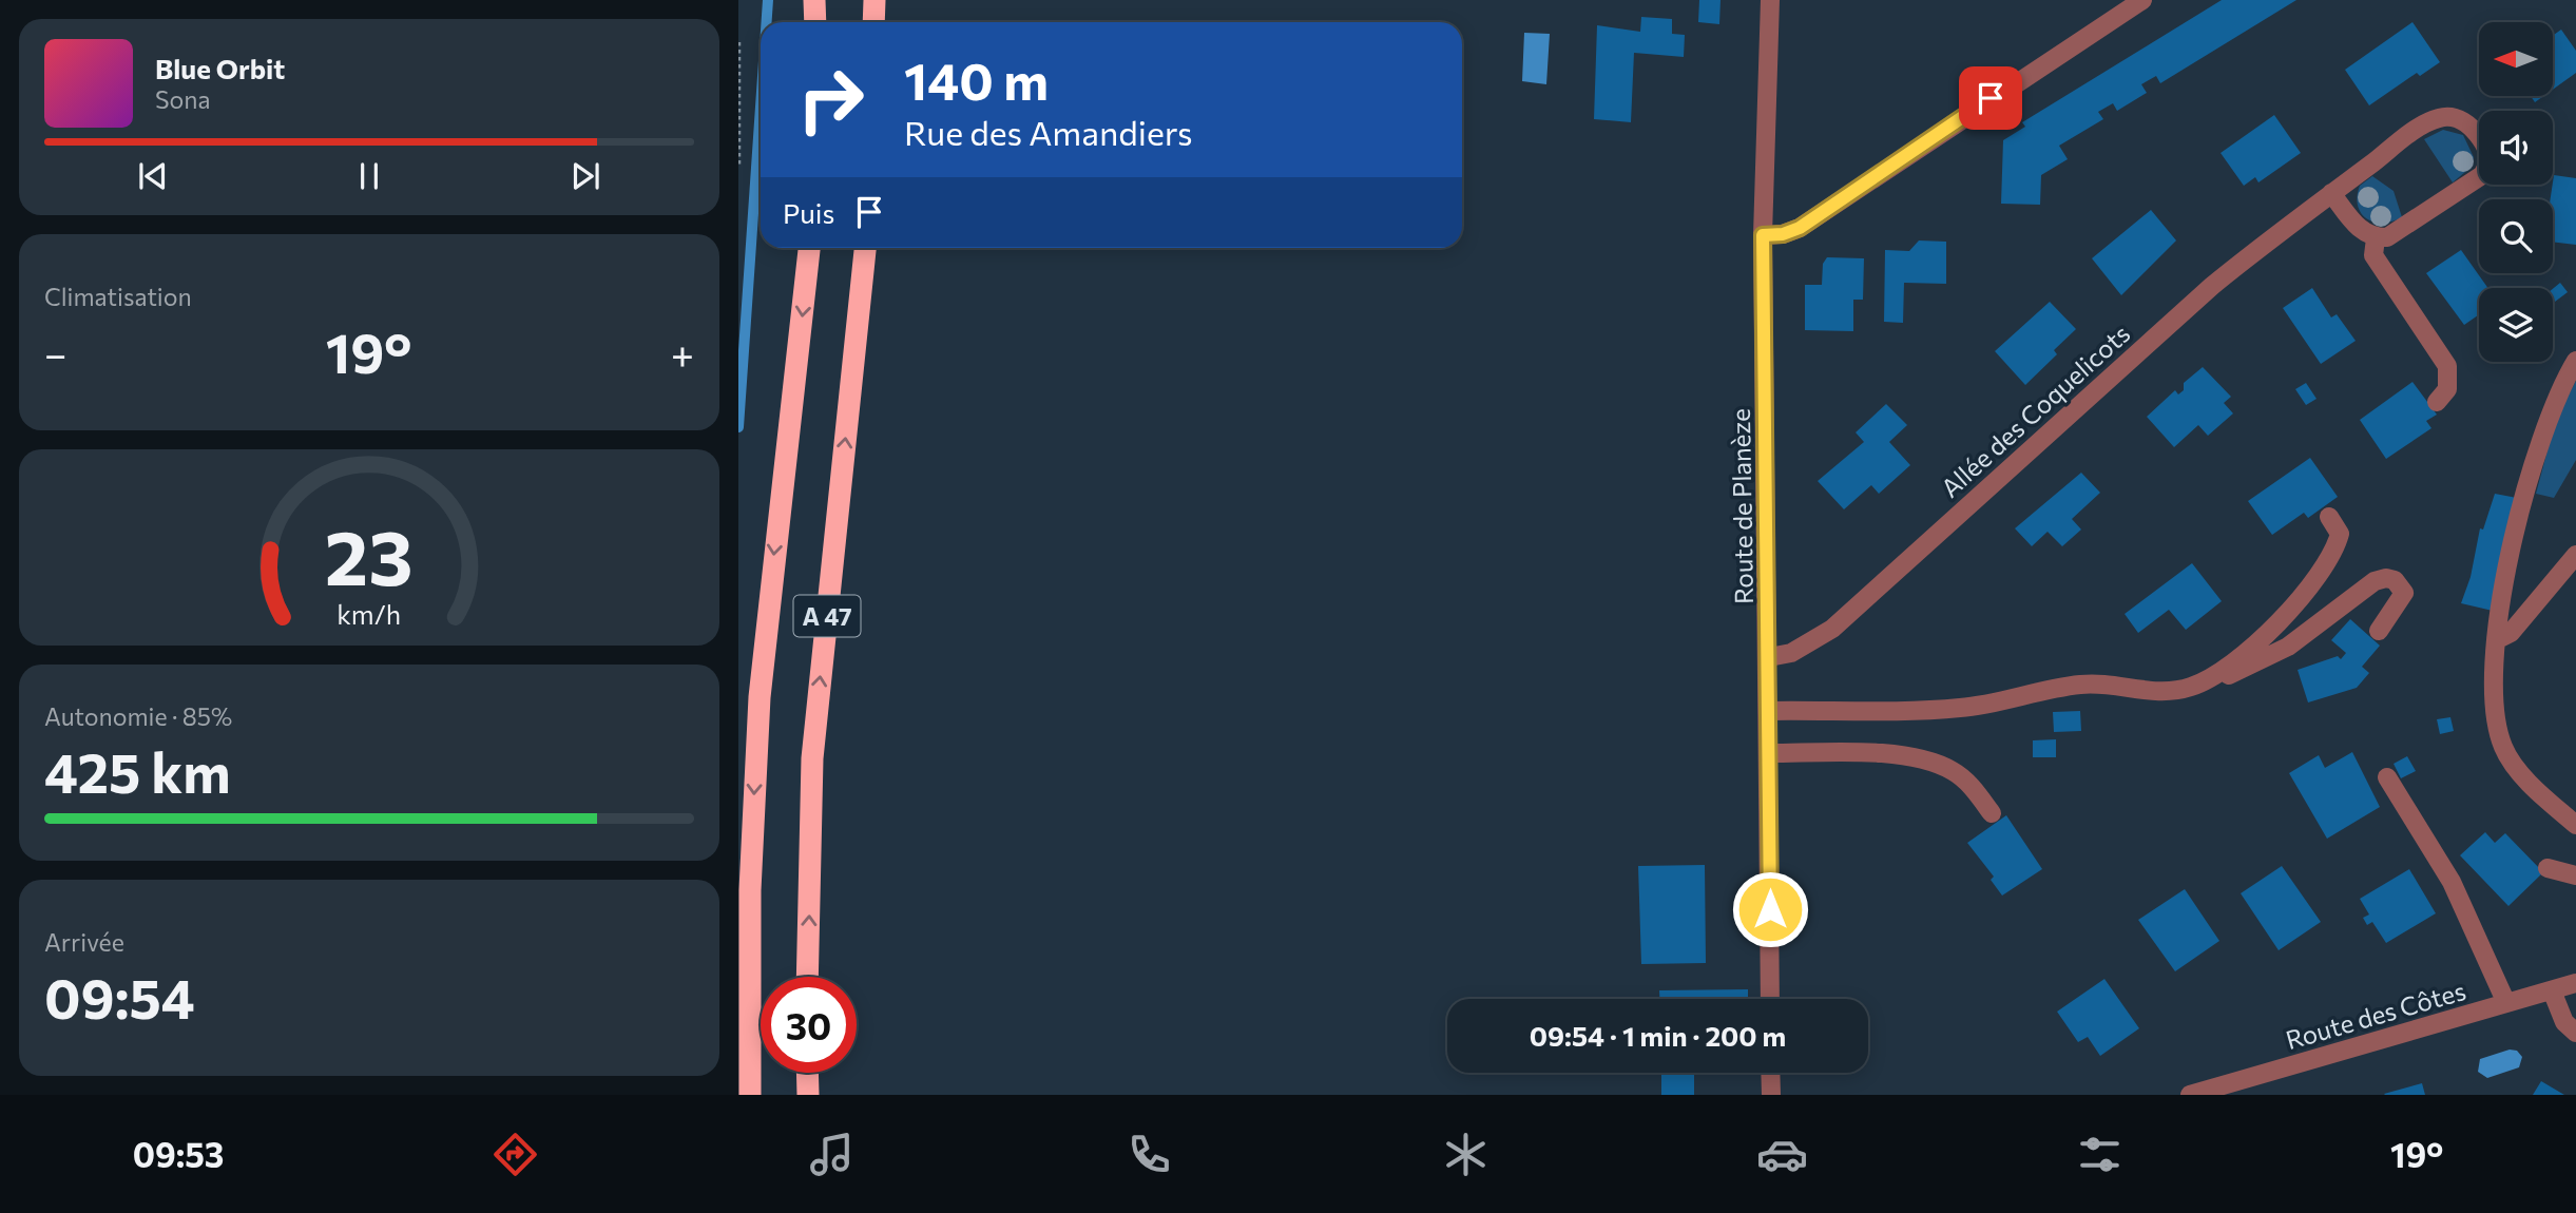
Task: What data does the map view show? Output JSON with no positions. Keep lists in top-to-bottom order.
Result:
{
  "streets": {
    "highway": ["A 47"],
    "street": ["Allée des Coquelicots", "Route de Planèze", "Route des Côtes"]
  },
  "crossings": [
    ["Allée des Coquelicots", "Route de Planèze"]
  ],
  "north": "left",
  "page": {
    "turn": ["140 m", "Rue des Amandiers"],
    "song": ["Blue Orbit", "Sona"],
    "then": "Puis",
    "tile": [
      "Climatisation",
      ["Autonomie · 85%", "425 km"],
      ["Arrivée", "09:54"]
    ],
    "heat": ["−", "19°", "+"],
    "limit": "30",
    "trip": "09:54 · 1 min · 200 m",
    "tabs": ["09:53", "19°"],
    "gauge": ["23", "km/h"]
  }
}
